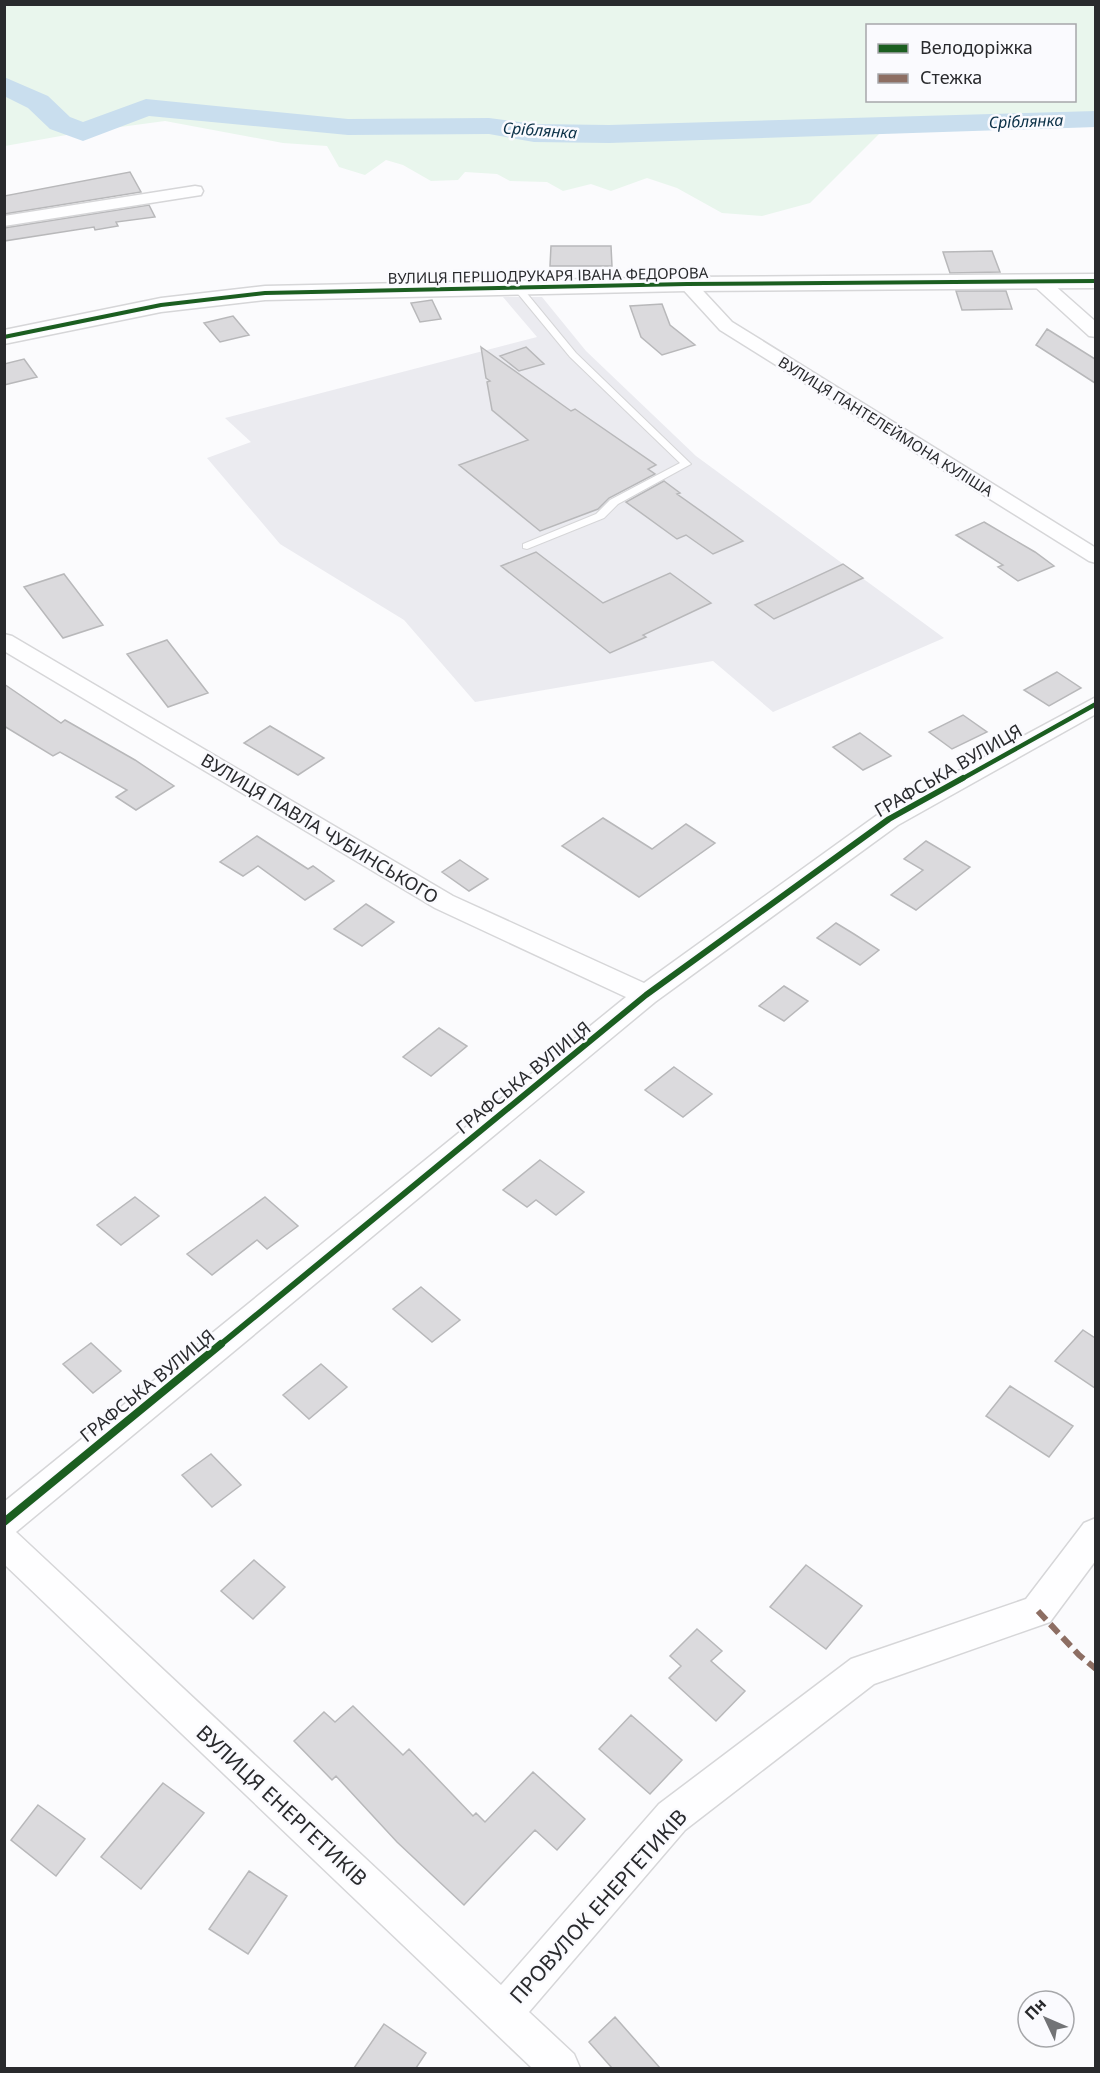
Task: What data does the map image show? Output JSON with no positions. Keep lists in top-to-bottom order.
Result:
{
  "streets": {
    "street": [
      "ВУЛИЦЯ ПЕРШОДРУКАРЯ ІВАНА ФЕДОРОВА",
      "ВУЛИЦЯ ПАНТЕЛЕЙМОНА КУЛІША",
      "ГРАФСЬКА ВУЛИЦЯ",
      "ВУЛИЦЯ ПАВЛА ЧУБИНСЬКОГО",
      "ВУЛИЦЯ ЕНЕРГЕТИКІВ",
      "ПРОВУЛОК ЕНЕРГЕТИКІВ"
    ]
  },
  "crossings": [
    ["ВУЛИЦЯ ПЕРШОДРУКАРЯ ІВАНА ФЕДОРОВА", "ВУЛИЦЯ ПАНТЕЛЕЙМОНА КУЛІША"],
    ["ГРАФСЬКА ВУЛИЦЯ", "ВУЛИЦЯ ПАВЛА ЧУБИНСЬКОГО"],
    ["ВУЛИЦЯ ЕНЕРГЕТИКІВ", "ПРОВУЛОК ЕНЕРГЕТИКІВ"]
  ],
  "water": ["Сріблянка"],
  "legend": ["Велодоріжка", "Стежка"],
  "north": "top left"
}
